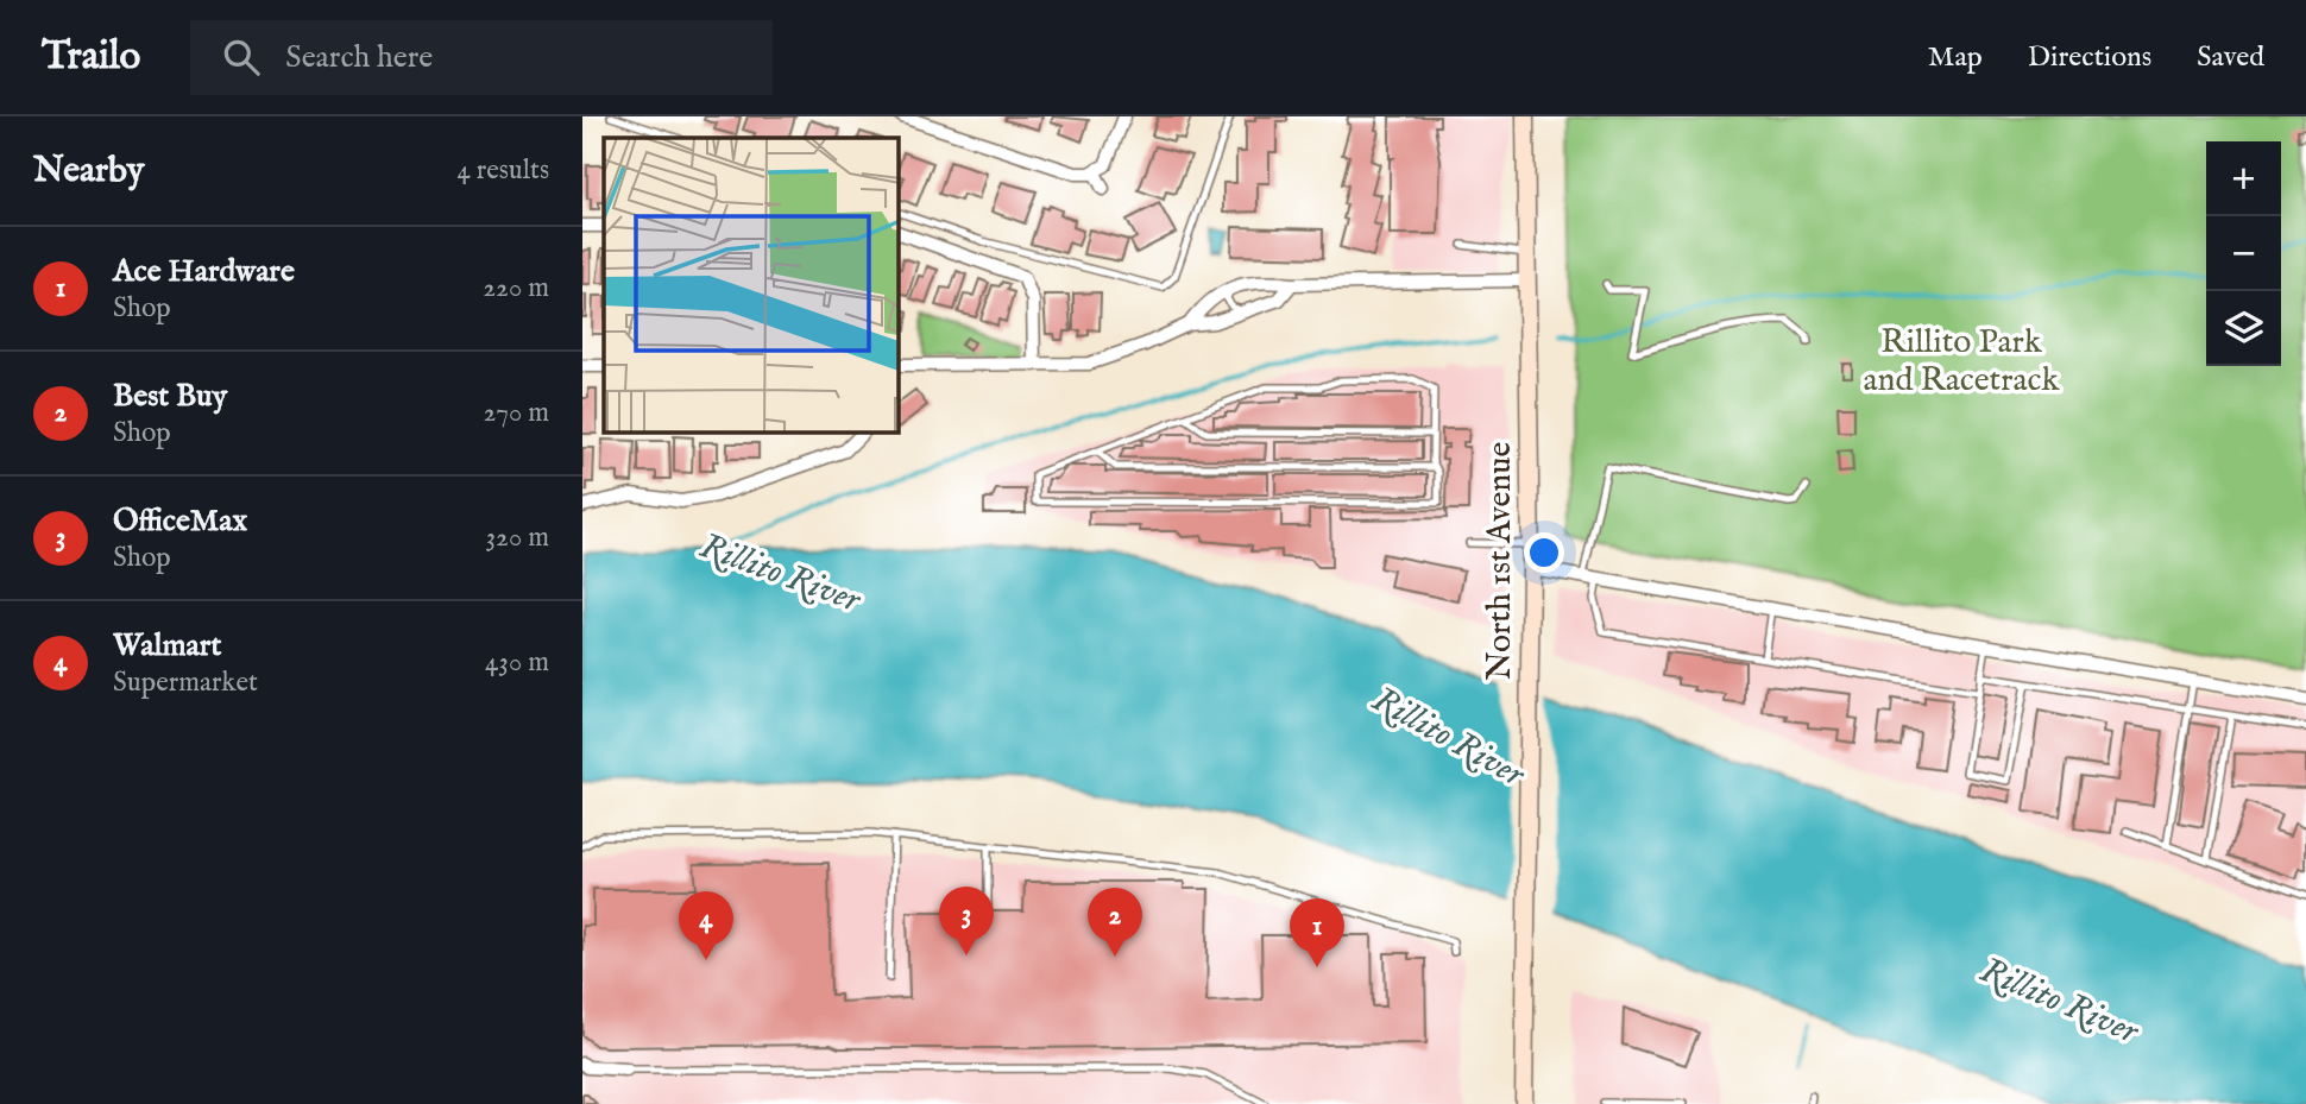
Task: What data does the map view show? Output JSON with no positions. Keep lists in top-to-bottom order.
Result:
{
  "streets": {
    "main road": ["North 1st Avenue"]
  },
  "water": ["Rillito River"],
  "parks": ["Rillito Park and Racetrack"],
  "page": {
    "header": "Trailo",
    "search": "Search here",
    "nav": ["Map", "Directions", "Saved"],
    "heading": ["Nearby", "4 results"],
    "map_buttons": ["+", "−"],
    "list": [
      {
        "mark": "1",
        "name": "Ace Hardware",
        "note": "Shop",
        "value": "220 m"
      },
      {
        "mark": "2",
        "name": "Best Buy",
        "note": "Shop",
        "value": "270 m"
      },
      {
        "mark": "3",
        "name": "OfficeMax",
        "note": "Shop",
        "value": "320 m"
      },
      {
        "mark": "4",
        "name": "Walmart",
        "note": "Supermarket",
        "value": "430 m"
      }
    ],
    "pins": [
      "3",
      "2",
      "4",
      "1"
    ]
  }
}
